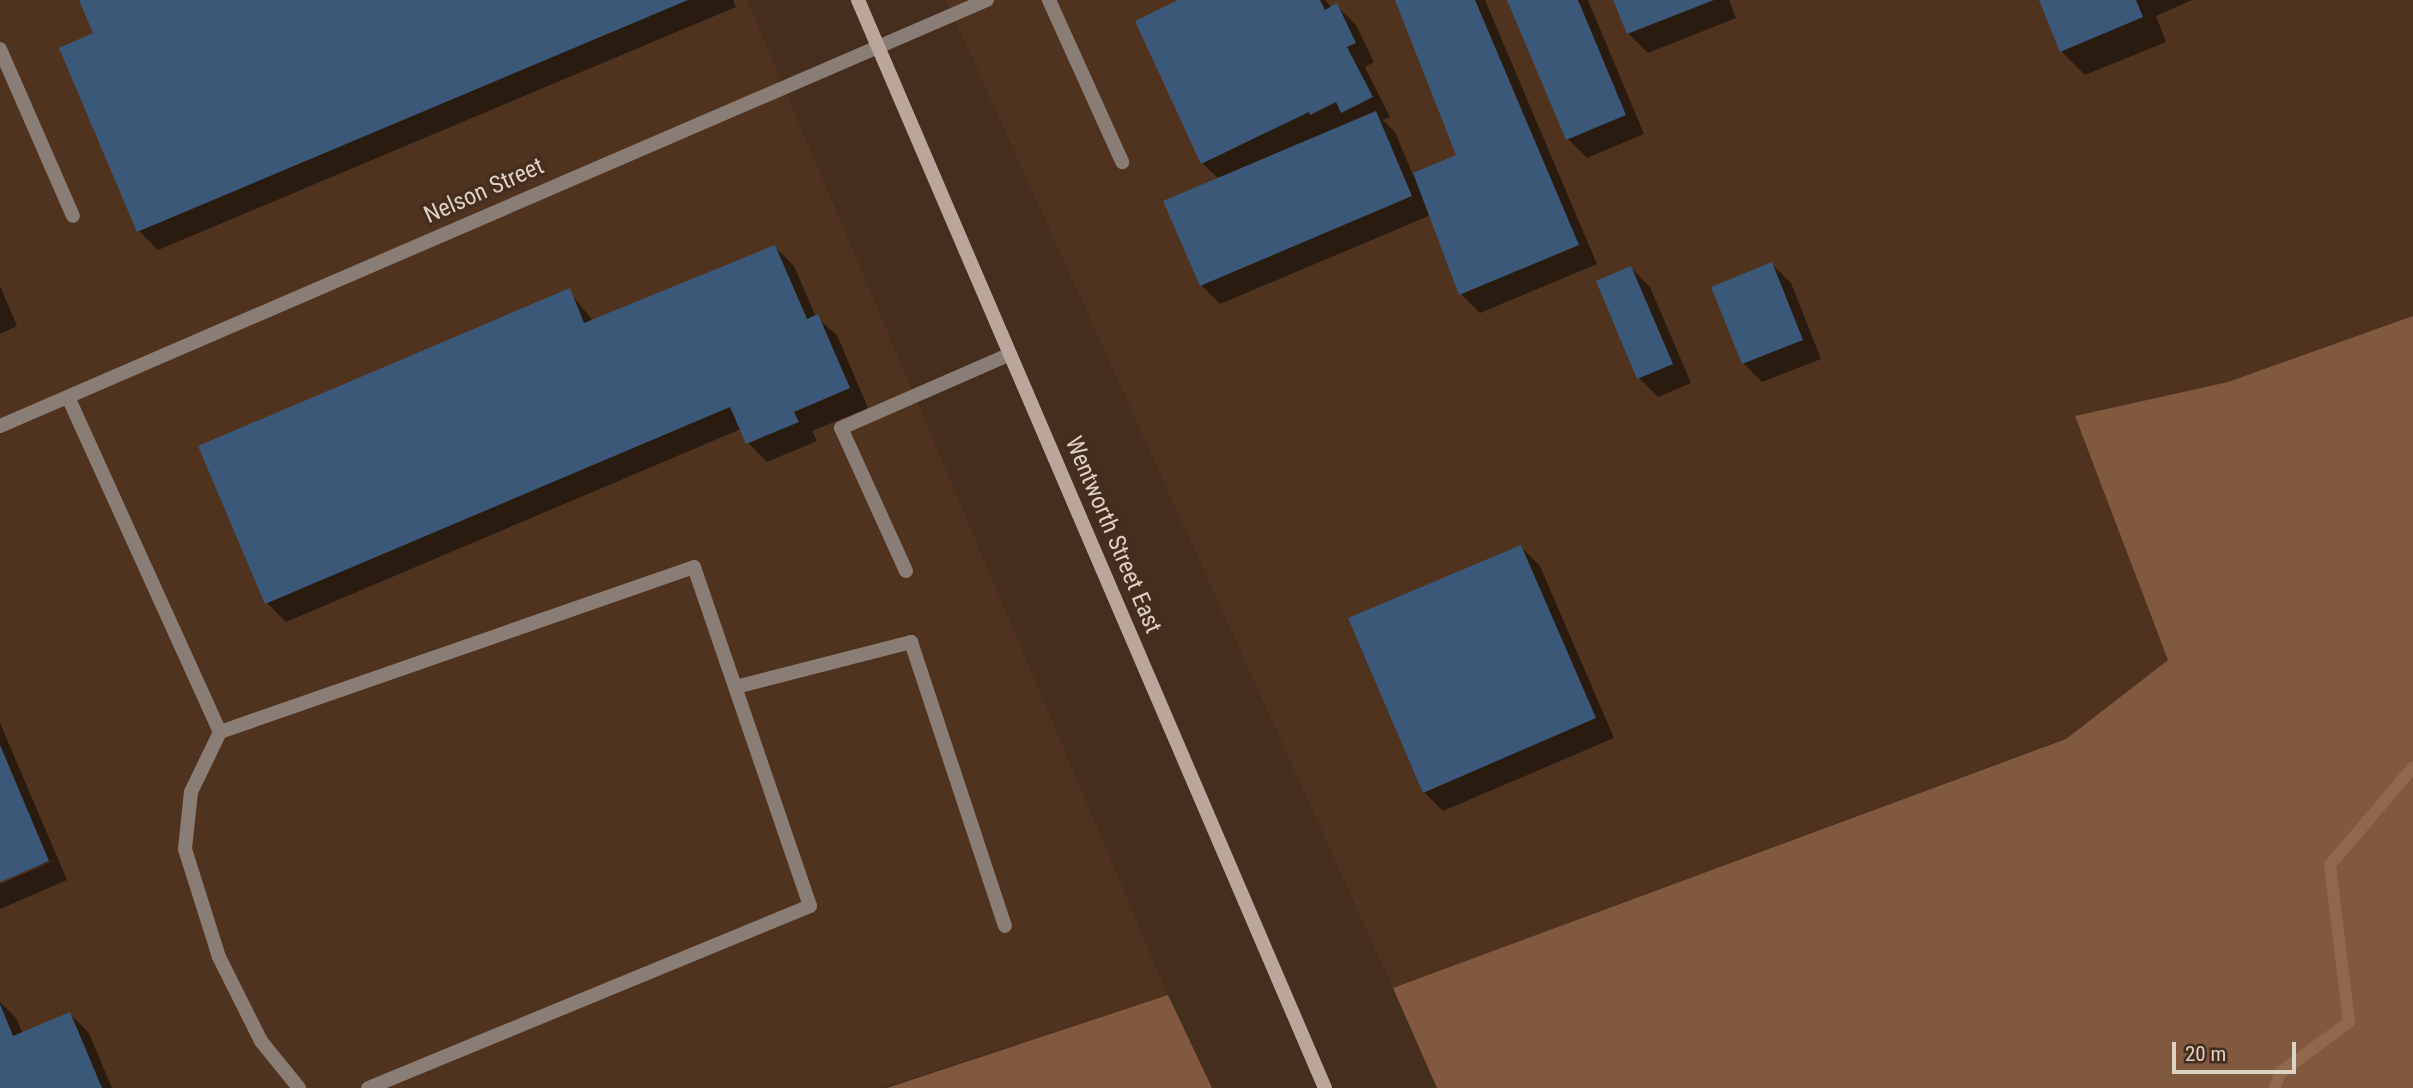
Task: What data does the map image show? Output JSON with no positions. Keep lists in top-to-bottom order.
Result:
{
  "streets": {
    "main road": ["Wentworth Street East"],
    "street": ["Nelson Street"]
  },
  "crossings": [
    ["Nelson Street", "Wentworth Street East"]
  ],
  "scale_bar": "20 m"
}
